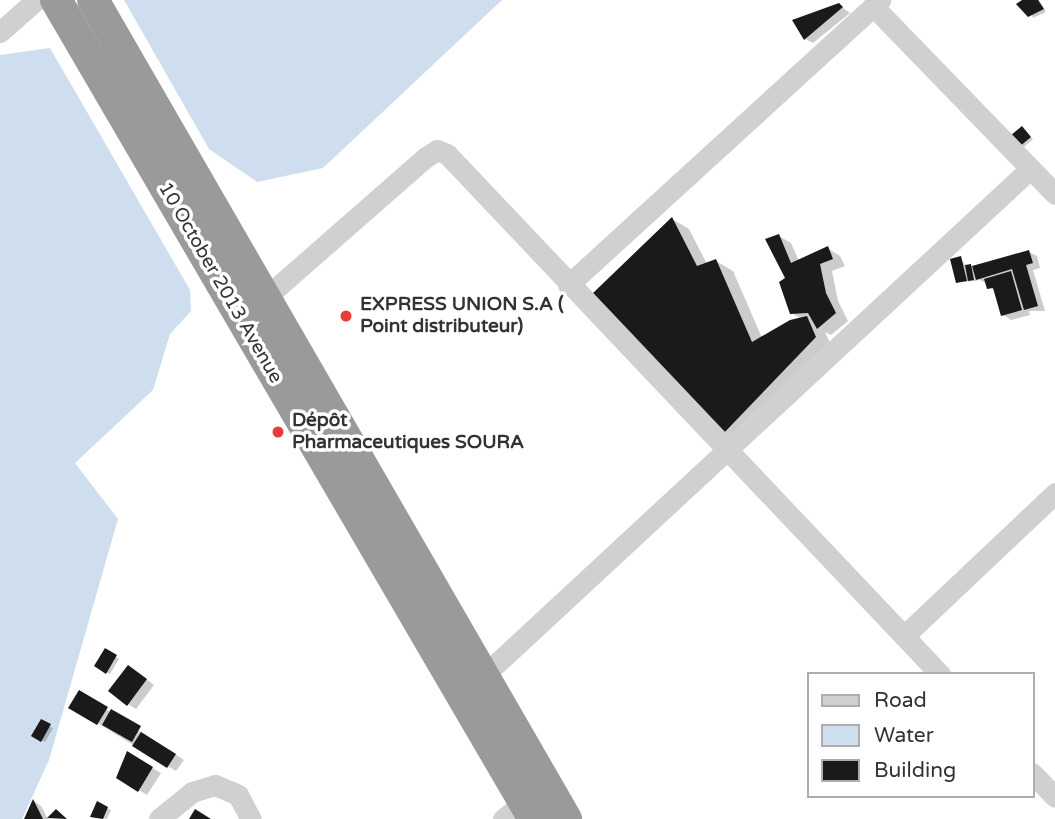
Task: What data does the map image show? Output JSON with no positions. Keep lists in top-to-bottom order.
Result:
{
  "streets": {
    "highway": ["10 October 2013 Avenue"]
  },
  "places": ["EXPRESS UNION S.A ( Point distributeur)", "Dépôt Pharmaceutiques SOURA"],
  "legend": ["Road", "Water", "Building"]
}
